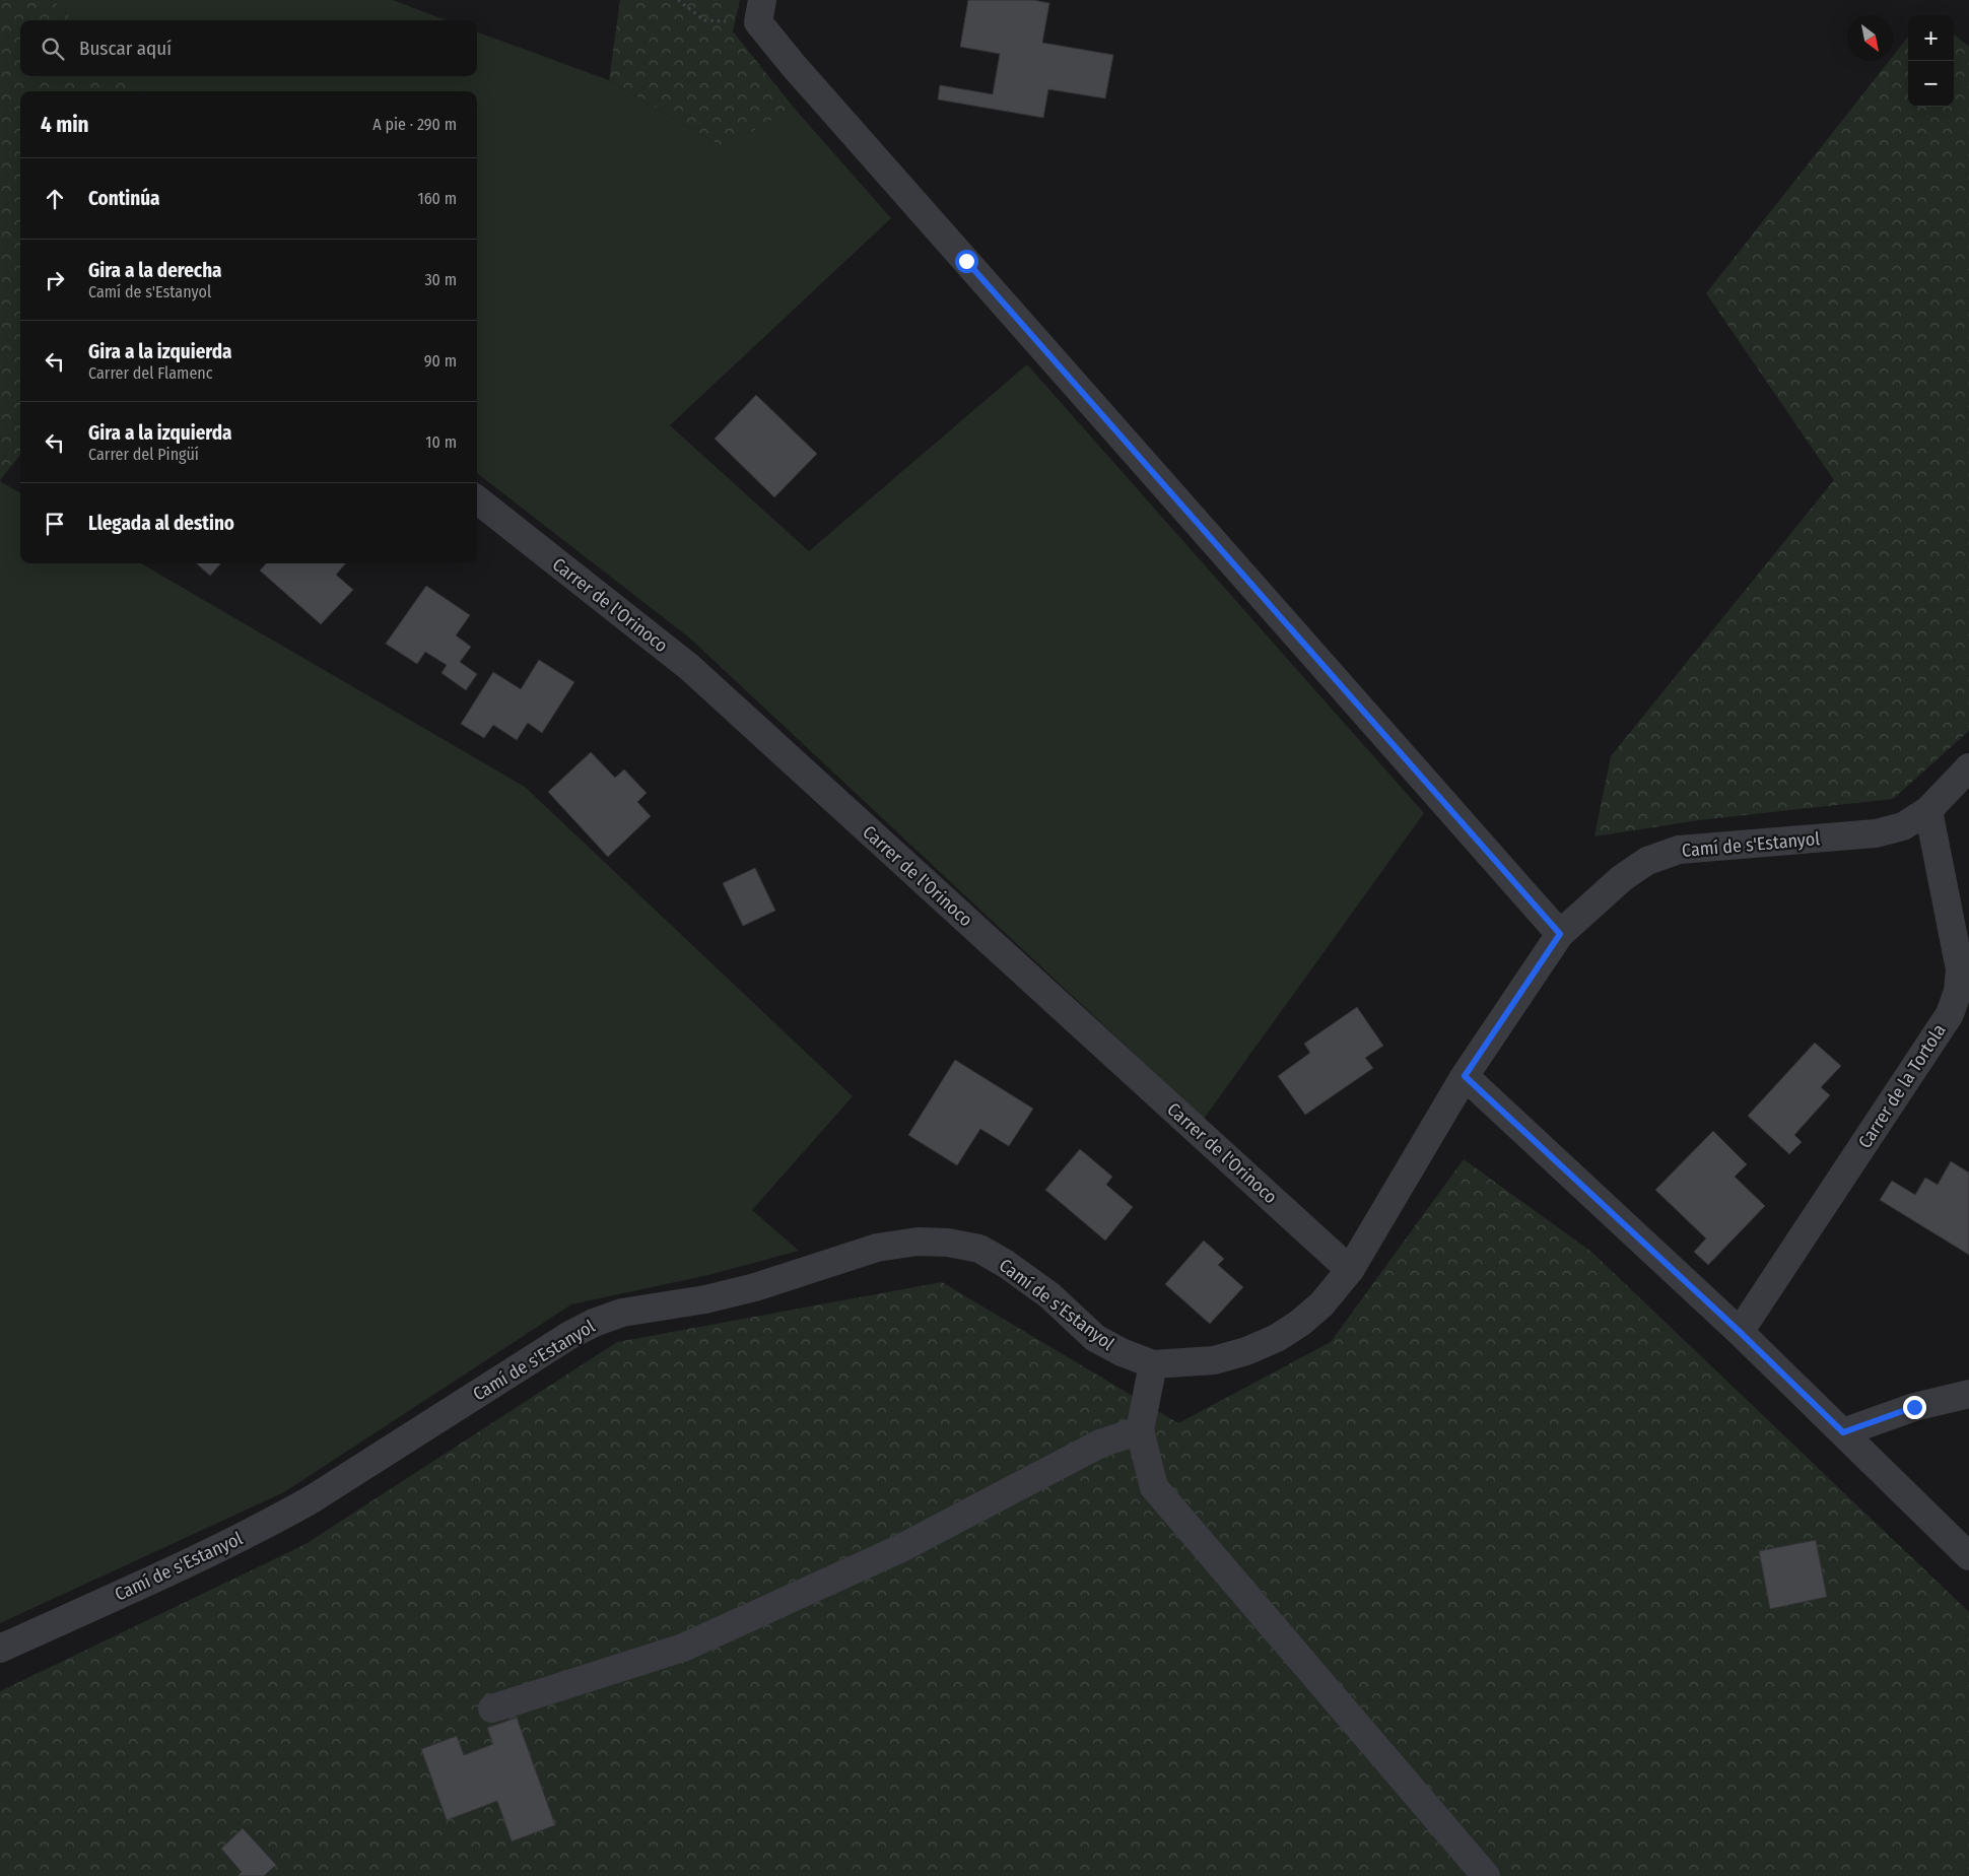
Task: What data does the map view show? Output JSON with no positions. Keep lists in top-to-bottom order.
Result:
{
  "streets": {
    "street": ["Carrer de l'Orinoco", "Camí de s'Estanyol", "Carrer de la Tortola"]
  },
  "crossings": [
    ["Carrer de l'Orinoco", "Camí de s'Estanyol"],
    ["Camí de s'Estanyol", "Carrer de la Tortola"]
  ],
  "north": "bottom right",
  "page": {
    "map_buttons": ["+", "−"],
    "search": "Buscar aquí",
    "heading": ["4 min", "A pie · 290 m"],
    "list": [
      ["Continúa", "160 m"],
      ["Gira a la derecha", "Camí de s'Estanyol", "30 m"],
      ["Gira a la izquierda", "Carrer del Flamenc", "90 m"],
      ["Gira a la izquierda", "Carrer del Pingüí", "10 m"],
      "Llegada al destino"
    ]
  }
}
